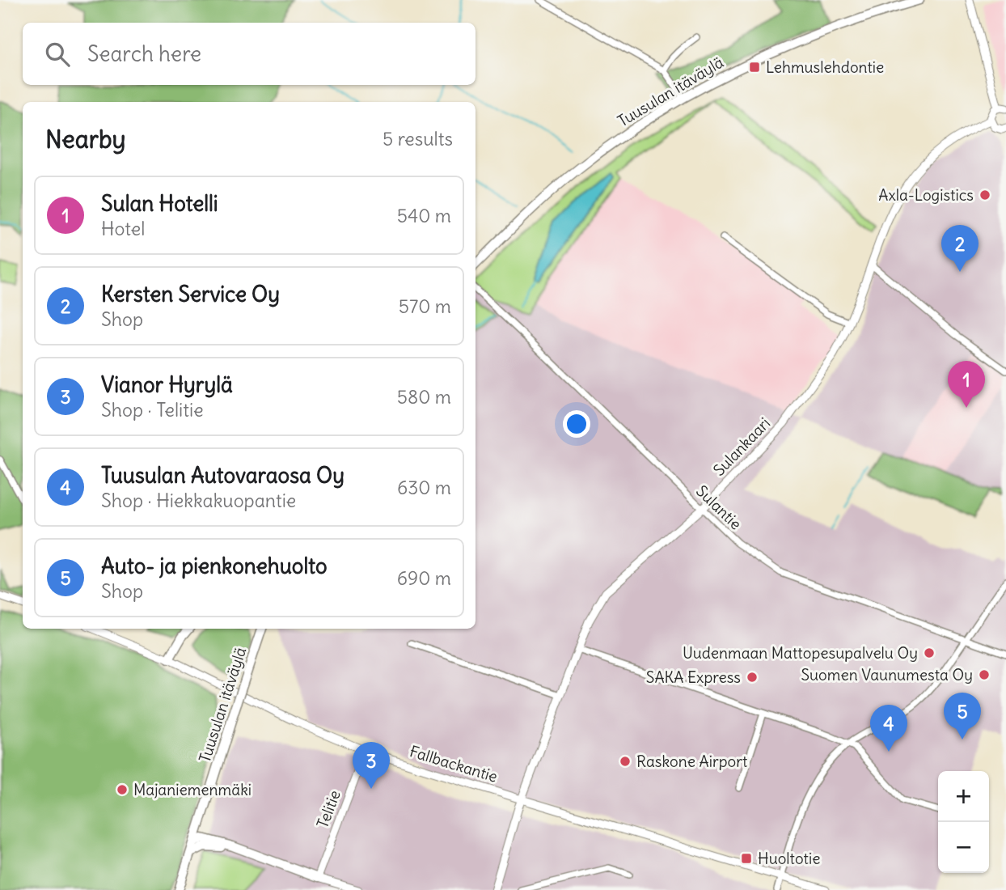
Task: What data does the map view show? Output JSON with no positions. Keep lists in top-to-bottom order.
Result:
{
  "streets": {
    "main road": ["Tuusulan itäväylä"],
    "street": [
      "Sulankaari",
      "Sulantie",
      "Fallbackantie",
      "Telitie"
    ]
  },
  "crossings": [
    ["Sulankaari", "Sulantie"],
    ["Sulankaari", "Fallbackantie"],
    ["Fallbackantie", "Telitie"]
  ],
  "places": {
    "transit": ["Lehmuslehdontie", "Huoltotie"],
    "other": [
      "Axla-Logistics",
      "Uudenmaan Mattopesupalvelu Oy",
      "Suomen Vaunumesta Oy",
      "SAKA Express",
      "Raskone Airport",
      "Majaniemenmäki"
    ]
  },
  "page": {
    "search": "Search here",
    "heading": ["Nearby", "5 results"],
    "list": [
      {
        "mark": "1",
        "name": "Sulan Hotelli",
        "note": "Hotel",
        "value": "540 m"
      },
      {
        "mark": "2",
        "name": "Kersten Service Oy",
        "note": "Shop",
        "value": "570 m"
      },
      {
        "mark": "3",
        "name": "Vianor Hyrylä",
        "note": "Shop · Telitie",
        "value": "580 m"
      },
      {
        "mark": "4",
        "name": "Tuusulan Autovaraosa Oy",
        "note": "Shop · Hiekkakuopantie",
        "value": "630 m"
      },
      {
        "mark": "5",
        "name": "Auto- ja pienkonehuolto",
        "note": "Shop",
        "value": "690 m"
      }
    ],
    "pins": [
      "2",
      "1",
      "5",
      "4",
      "3"
    ],
    "map_buttons": ["+", "−"]
  }
}
